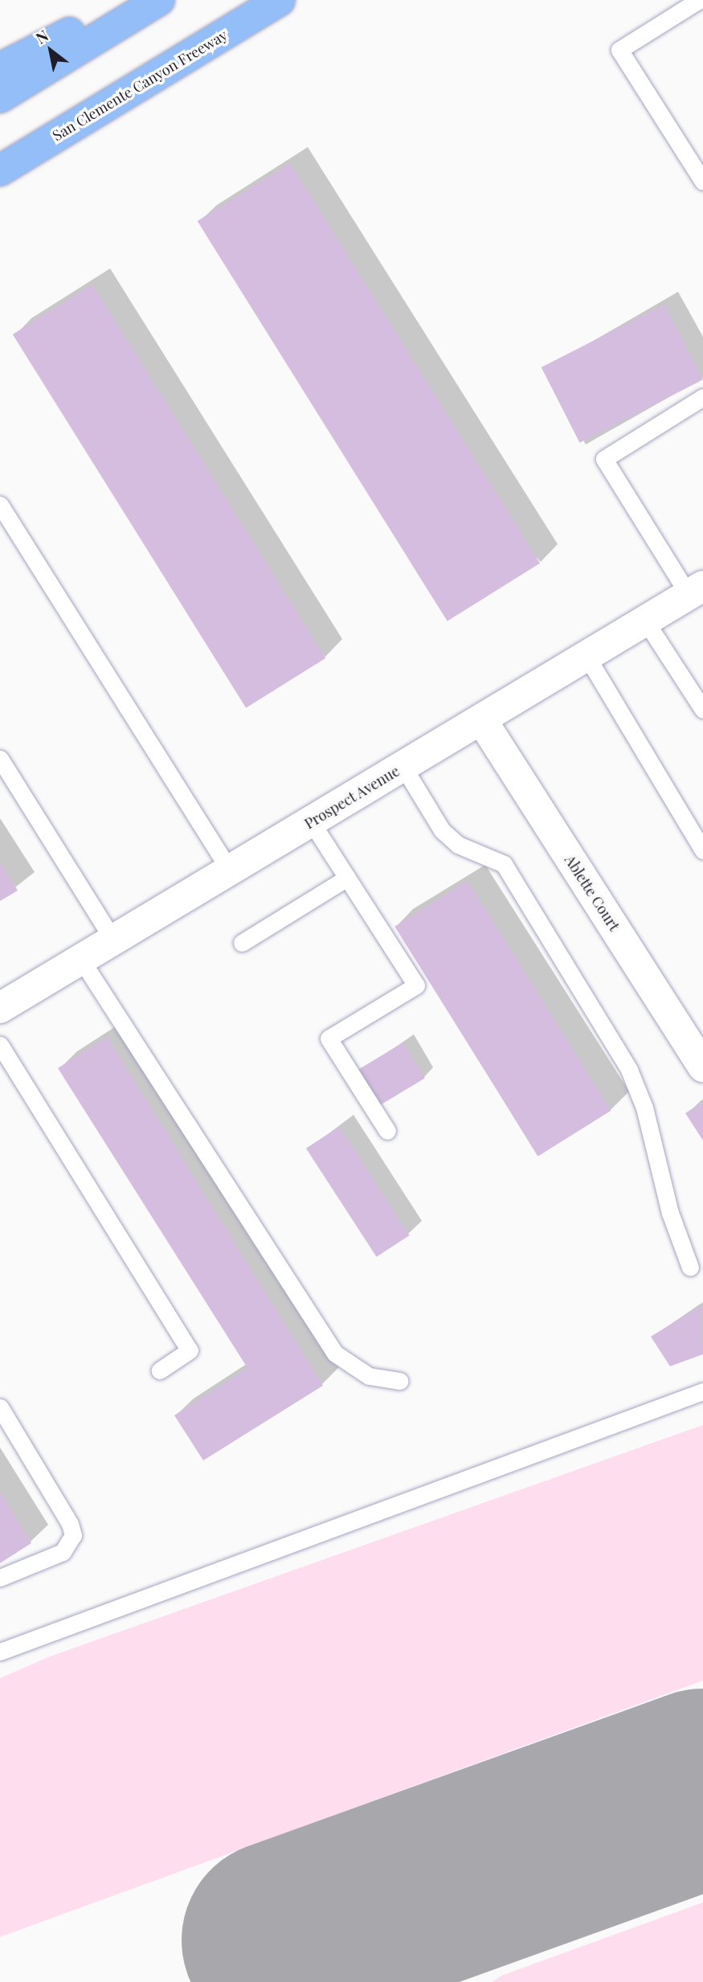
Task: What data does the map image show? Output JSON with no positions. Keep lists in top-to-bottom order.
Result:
{
  "streets": {
    "highway": ["San Clemente Canyon Freeway"],
    "main road": ["Prospect Avenue", "Ablette Court"]
  },
  "crossings": [
    ["Prospect Avenue", "Ablette Court"]
  ],
  "north": "top left"
}
